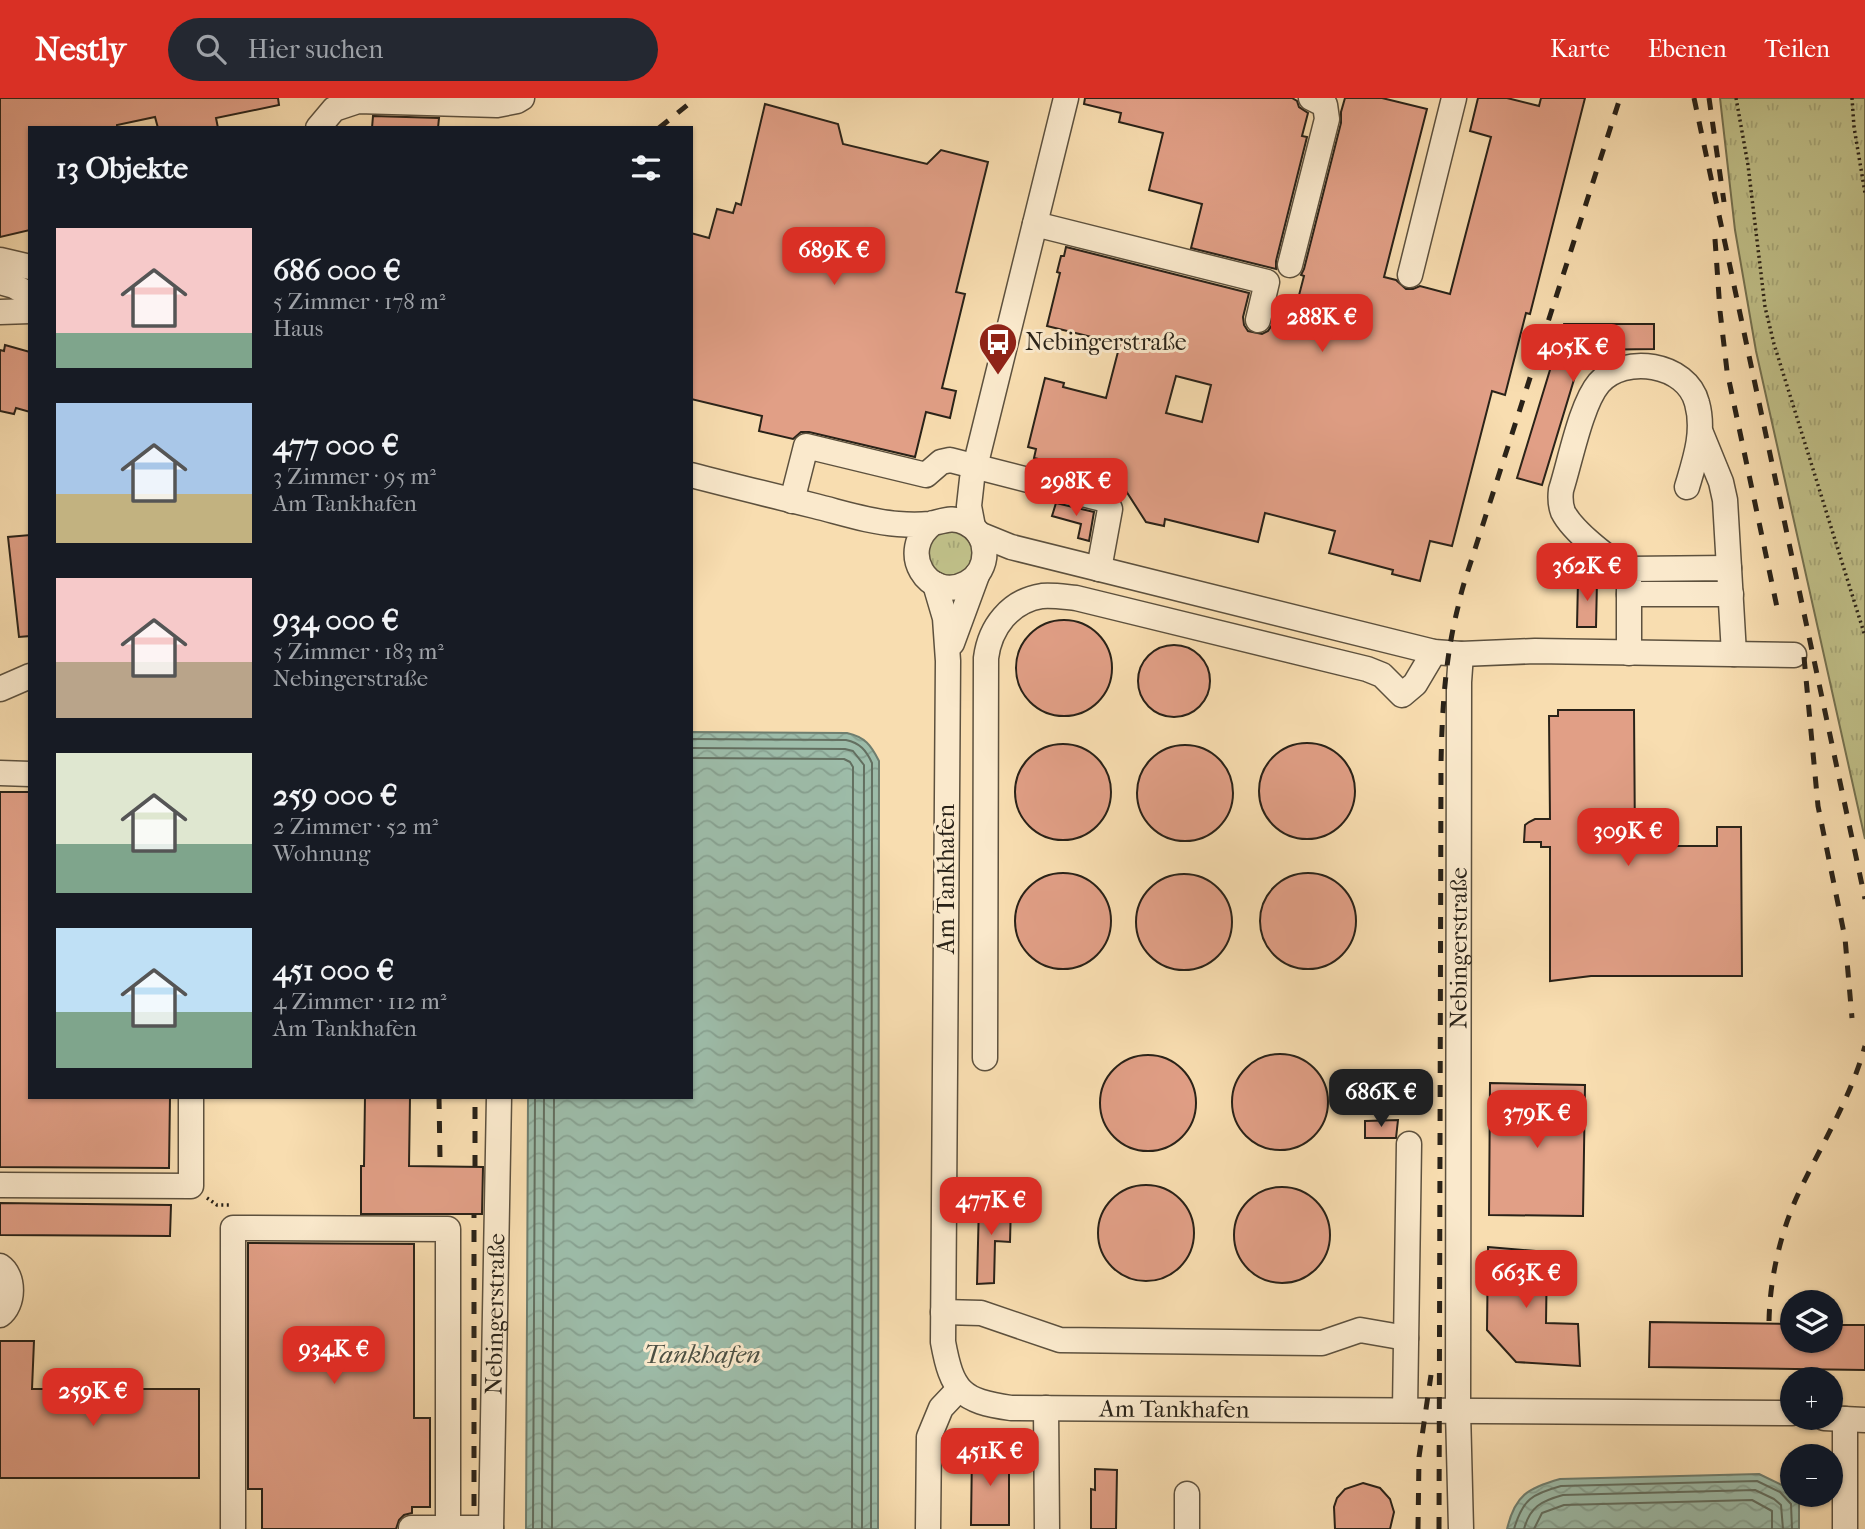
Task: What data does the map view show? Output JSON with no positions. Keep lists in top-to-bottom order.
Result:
{
  "streets": {
    "street": ["Am Tankhafen", "Nebingerstraße"]
  },
  "crossings": [
    ["Am Tankhafen", "Nebingerstraße"]
  ],
  "water": ["Tankhafen"],
  "places": {
    "bus stop": ["Nebingerstraße"]
  },
  "page": {
    "header": "Nestly",
    "search": "Hier suchen",
    "nav": ["Karte", "Ebenen", "Teilen"],
    "heading": "13 Objekte",
    "list": [
      {
        "name": "686 000 €",
        "note": "5 Zimmer · 178 m² · Haus"
      },
      {
        "name": "477 000 €",
        "note": "3 Zimmer · 95 m² · Am Tankhafen"
      },
      {
        "name": "934 000 €",
        "note": "5 Zimmer · 183 m² · Nebingerstraße"
      },
      {
        "name": "259 000 €",
        "note": "2 Zimmer · 52 m² · Wohnung"
      },
      {
        "name": "451 000 €",
        "note": "4 Zimmer · 112 m² · Am Tankhafen"
      }
    ],
    "price": [
      "689K €",
      "288K €",
      "405K €",
      "298K €",
      "362K €",
      "309K €",
      "686K €",
      "379K €",
      "477K €",
      "663K €",
      "934K €",
      "259K €",
      "451K €"
    ],
    "map_buttons": ["+", "−"]
  }
}
